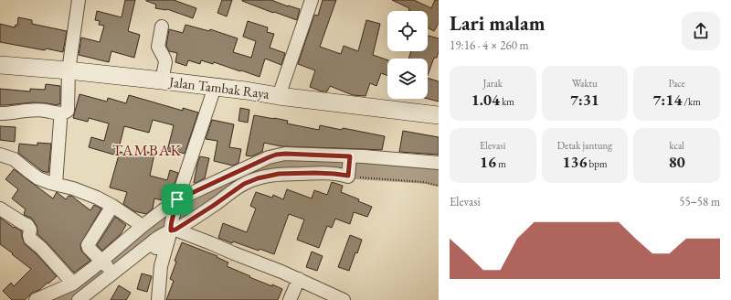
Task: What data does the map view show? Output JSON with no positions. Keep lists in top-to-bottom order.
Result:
{
  "streets": {
    "street": ["Jalan Tambak Raya"]
  },
  "districts": ["TAMBAK"],
  "page": {
    "heading": ["Lari malam", "19:16 · 4 × 260 m"],
    "stats": [
      ["Jarak", "1.04 km"],
      ["Waktu", "7:31"],
      ["Pace", "7:14 /km"],
      ["Elevasi", "16 m"],
      ["Detak jantung", "136 bpm"],
      ["kcal", "80"]
    ],
    "chart": ["Elevasi", "55–58 m"]
  }
}
